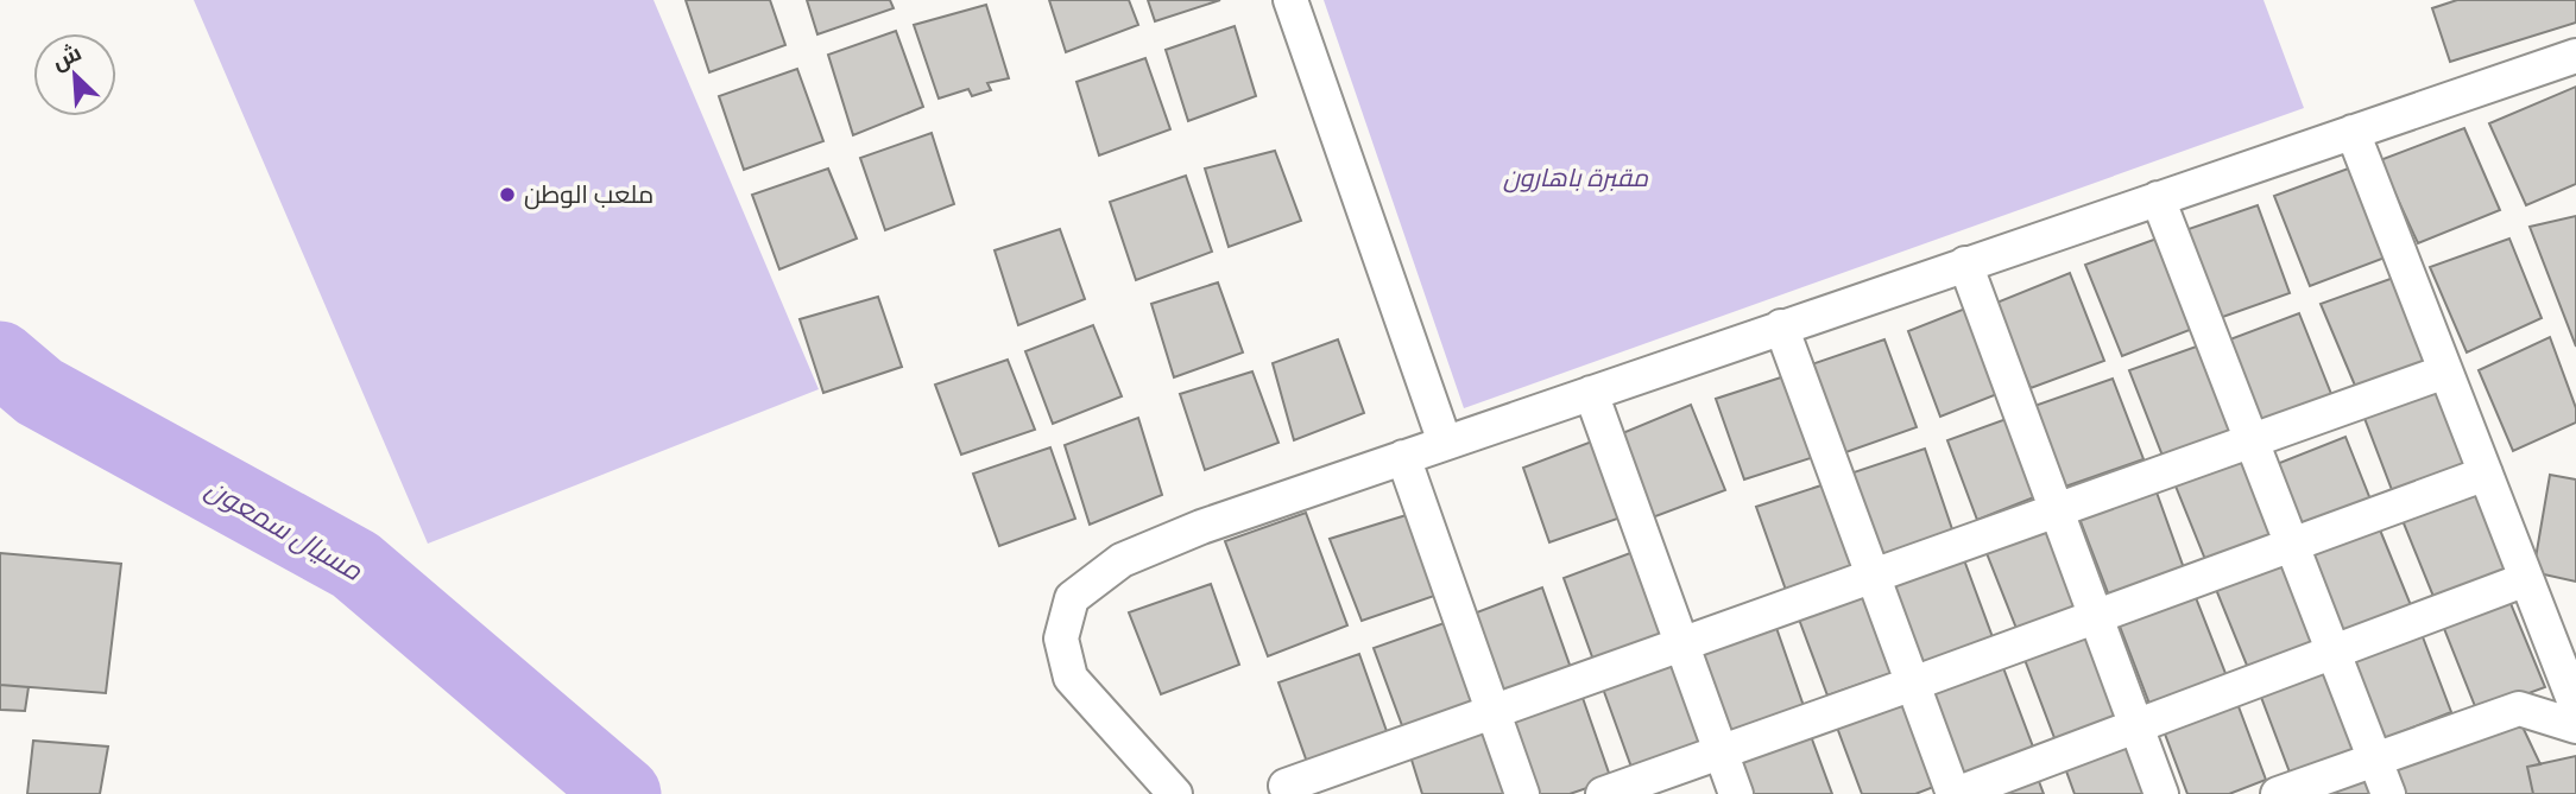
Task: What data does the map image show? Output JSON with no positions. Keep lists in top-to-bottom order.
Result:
{
  "water": ["مسيال سمعون"],
  "parks": ["مقبرة باهارون"],
  "places": ["ملعب الوطن"],
  "north": "top left"
}
